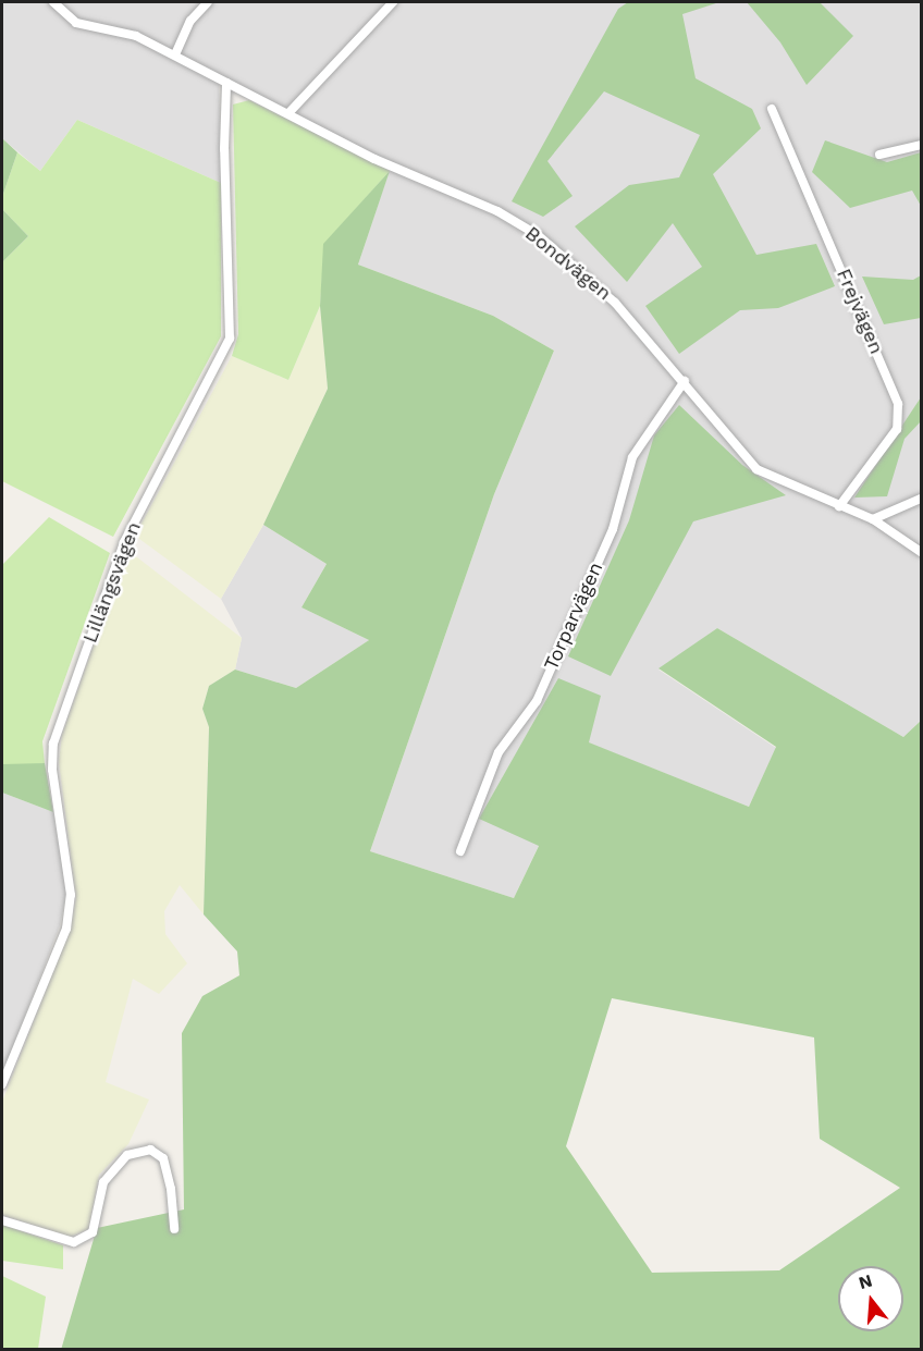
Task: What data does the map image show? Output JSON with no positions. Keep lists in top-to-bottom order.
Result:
{
  "streets": {
    "street": [
      "Bondvägen",
      "Frejvägen",
      "Lillängsvägen",
      "Torparvägen"
    ]
  },
  "crossings": [
    ["Bondvägen", "Frejvägen"],
    ["Bondvägen", "Lillängsvägen"],
    ["Bondvägen", "Torparvägen"]
  ],
  "north": "top"
}
